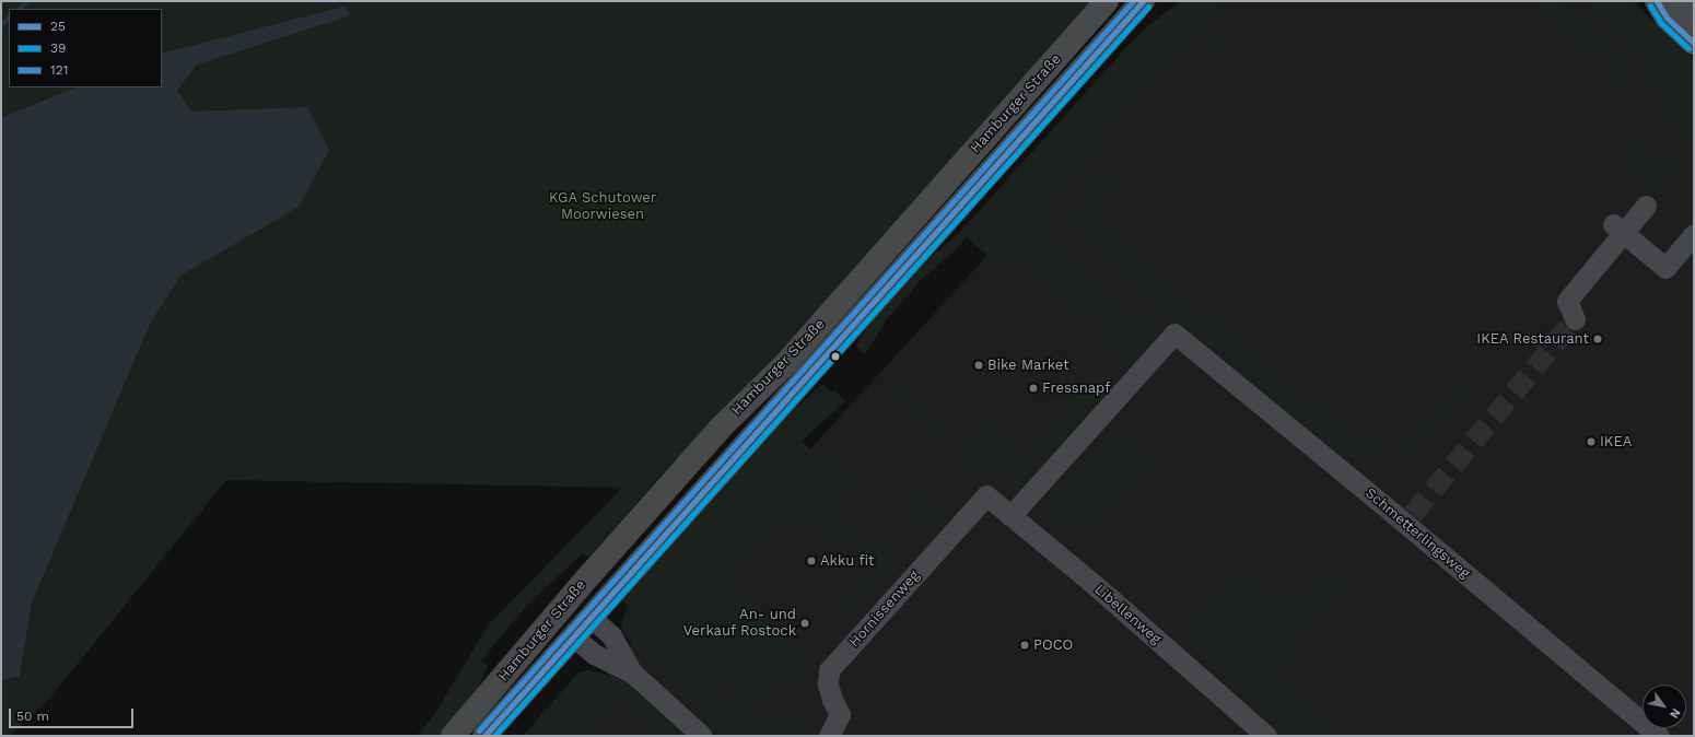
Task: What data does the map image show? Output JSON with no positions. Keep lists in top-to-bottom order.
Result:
{
  "streets": {
    "main road": ["Hamburger Straße"],
    "street": ["Schmetterlingsweg", "Hornissenweg", "Libellenweg"]
  },
  "crossings": [
    ["Schmetterlingsweg", "Libellenweg"],
    ["Hornissenweg", "Libellenweg"]
  ],
  "parks": ["KGA Schutower Moorwiesen"],
  "places": [
    "IKEA Restaurant",
    "Bike Market",
    "Fressnapf",
    "IKEA",
    "Akku fit",
    "An- und Verkauf Rostock",
    "POCO"
  ],
  "lines": ["transit line 25", "transit line 121", "transit line 39"],
  "legend": ["25", "39", "121"],
  "scale_bar": "50 m",
  "north": "bottom right"
}
